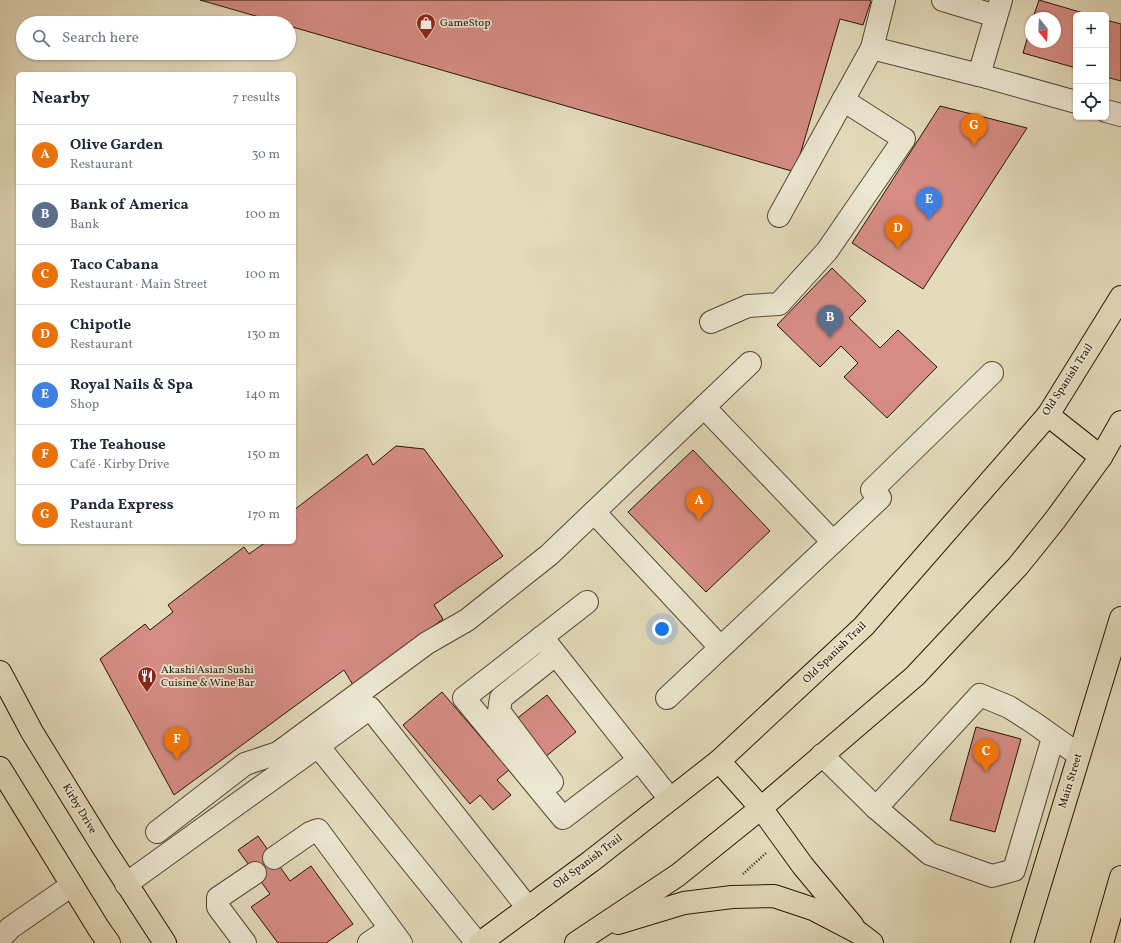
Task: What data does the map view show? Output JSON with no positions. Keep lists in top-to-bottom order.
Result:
{
  "streets": {
    "main road": ["Old Spanish Trail", "Main Street", "Kirby Drive"]
  },
  "places": {
    "shop": ["GameStop"],
    "restaurant": ["Akashi Asian Sushi Cuisine & Wine Bar"]
  },
  "north": "bottom",
  "page": {
    "map_buttons": ["+", "−"],
    "search": "Search here",
    "heading": ["Nearby", "7 results"],
    "pins": [
      "G",
      "E",
      "D",
      "B",
      "A",
      "F",
      "C"
    ],
    "list": [
      {
        "mark": "A",
        "name": "Olive Garden",
        "note": "Restaurant",
        "value": "30 m"
      },
      {
        "mark": "B",
        "name": "Bank of America",
        "note": "Bank",
        "value": "100 m"
      },
      {
        "mark": "C",
        "name": "Taco Cabana",
        "note": "Restaurant · Main Street",
        "value": "100 m"
      },
      {
        "mark": "D",
        "name": "Chipotle",
        "note": "Restaurant",
        "value": "130 m"
      },
      {
        "mark": "E",
        "name": "Royal Nails & Spa",
        "note": "Shop",
        "value": "140 m"
      },
      {
        "mark": "F",
        "name": "The Teahouse",
        "note": "Café · Kirby Drive",
        "value": "150 m"
      },
      {
        "mark": "G",
        "name": "Panda Express",
        "note": "Restaurant",
        "value": "170 m"
      }
    ]
  }
}
